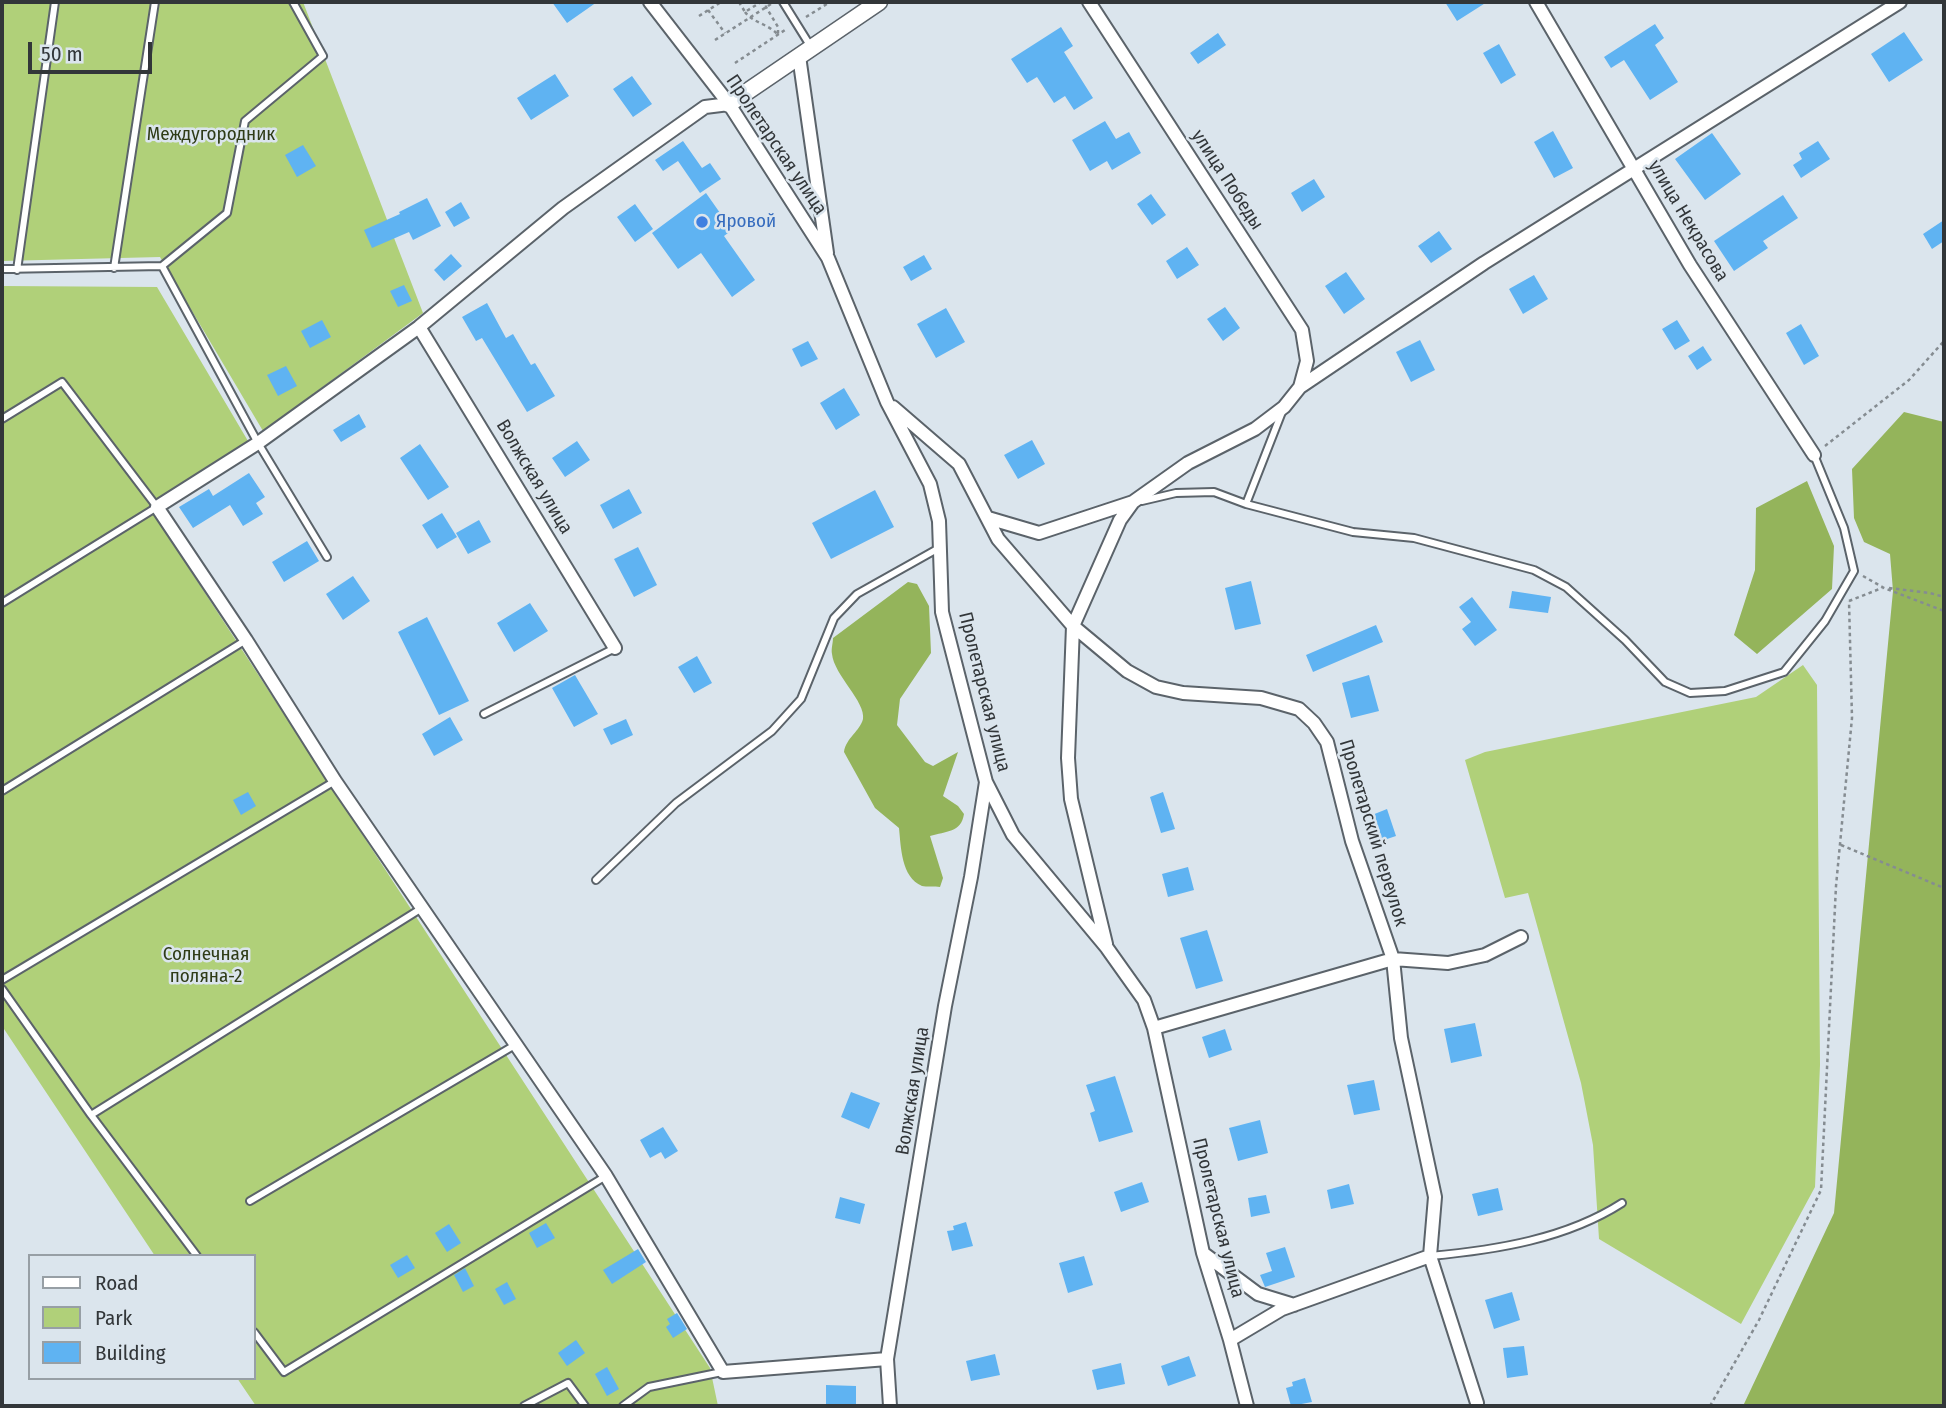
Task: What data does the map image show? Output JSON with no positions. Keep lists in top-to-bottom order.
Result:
{
  "streets": {
    "street": [
      "Пролетарская улица",
      "улица Победы",
      "улица Некрасова",
      "Волжская улица",
      "Пролетарский переулок"
    ]
  },
  "crossings": [
    ["Пролетарская улица", "Волжская улица"],
    ["Пролетарская улица", "Пролетарский переулок"]
  ],
  "parks": ["Междугородник", "Солнечная поляна-2"],
  "places": ["Яровой"],
  "legend": ["Road", "Park", "Building"],
  "scale_bar": "50 m"
}
